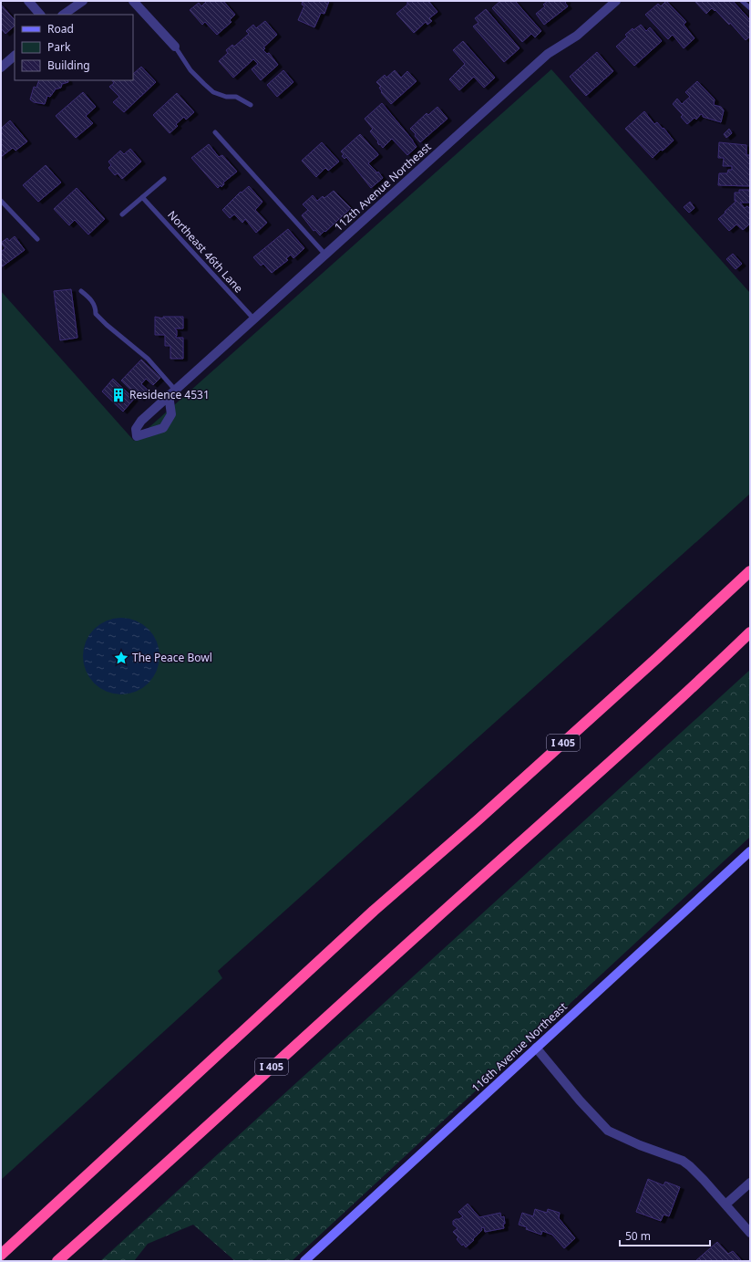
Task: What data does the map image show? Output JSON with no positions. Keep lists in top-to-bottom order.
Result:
{
  "streets": {
    "highway": ["I 405"],
    "street": ["112th Avenue Northeast", "116th Avenue Northeast"],
    "lane": ["Northeast 46th Lane"]
  },
  "crossings": [
    ["112th Avenue Northeast", "Northeast 46th Lane"]
  ],
  "places": {
    "building": ["Residence 4531"],
    "place": ["The Peace Bowl"]
  },
  "legend": ["Road", "Park", "Building"],
  "scale_bar": "50 m"
}
